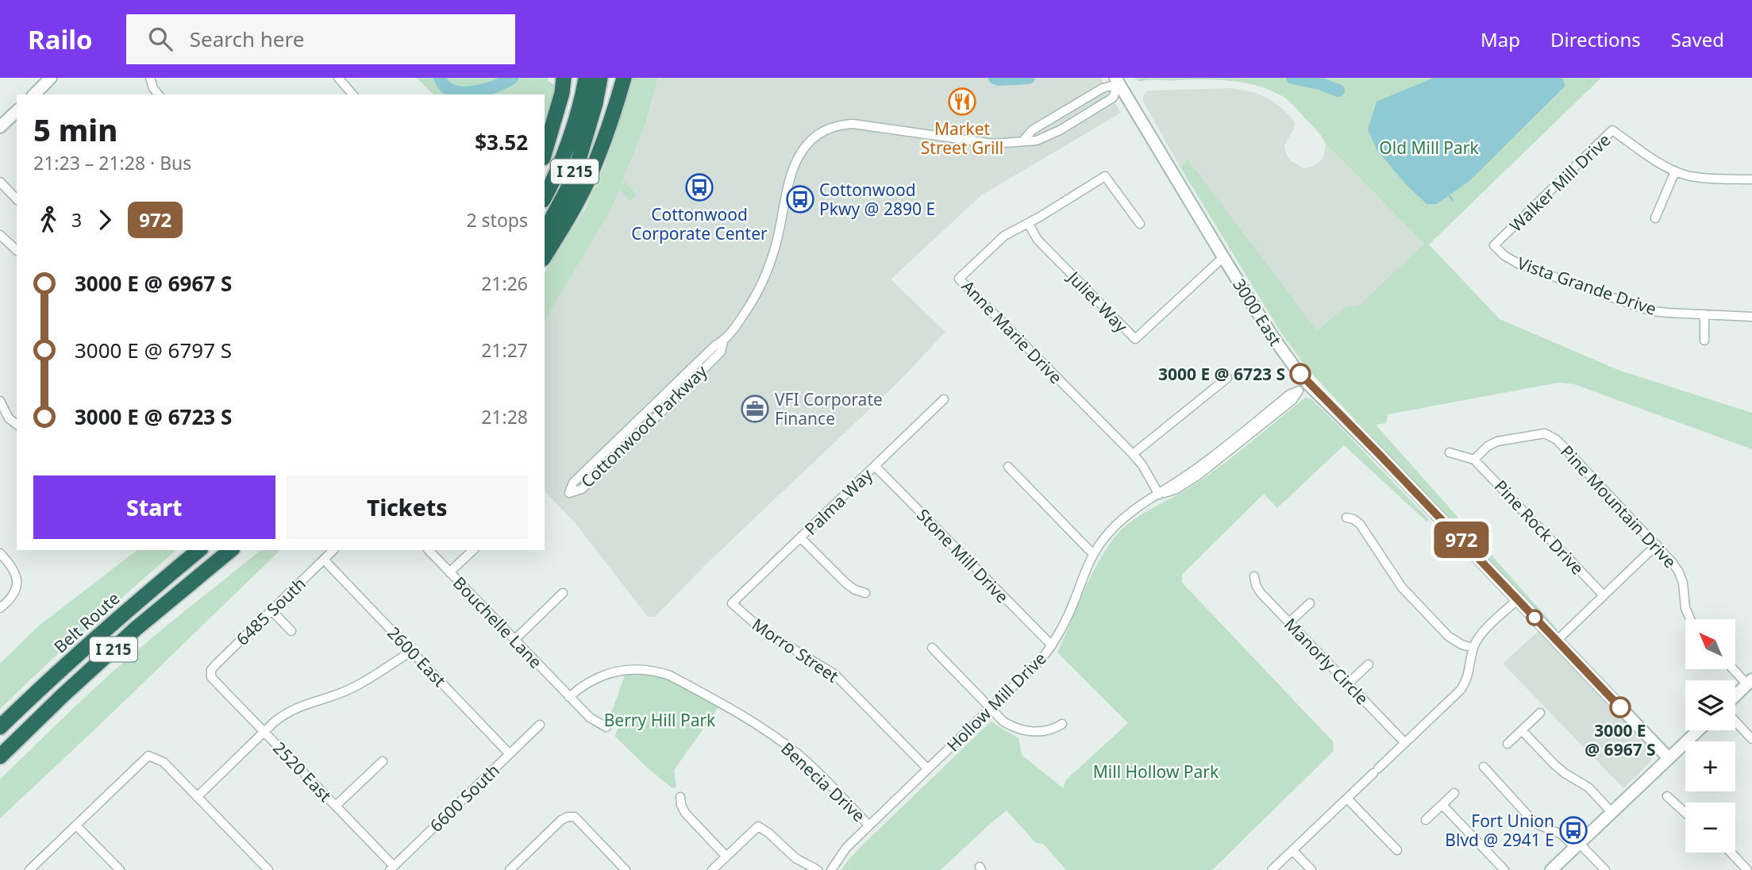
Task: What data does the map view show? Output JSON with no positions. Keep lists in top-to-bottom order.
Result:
{
  "streets": {
    "highway": ["I 215", "Belt Route"],
    "main road": ["3000 East"],
    "street": [
      "Walker Mill Drive",
      "Vista Grande Drive",
      "Juliet Way",
      "Anne Marie Drive",
      "Cottonwood Parkway",
      "Palma Way",
      "Pine Mountain Drive",
      "Pine Rock Drive",
      "Stone Mill Drive",
      "6485 South",
      "Bouchelle Lane",
      "Morro Street",
      "2600 East",
      "Manorly Circle",
      "Hollow Mill Drive",
      "2520 East",
      "Benecia Drive",
      "6600 South"
    ]
  },
  "crossings": [
    ["Walker Mill Drive", "Vista Grande Drive"],
    ["Juliet Way", "3000 East"],
    ["Juliet Way", "Anne Marie Drive"],
    ["3000 East", "Cottonwood Parkway"],
    ["3000 East", "Hollow Mill Drive"],
    ["Anne Marie Drive", "Hollow Mill Drive"],
    ["Palma Way", "Stone Mill Drive"],
    ["Palma Way", "Morro Street"],
    ["Pine Mountain Drive", "Pine Rock Drive"],
    ["Stone Mill Drive", "Hollow Mill Drive"],
    ["6485 South", "2600 East"],
    ["6485 South", "2520 East"],
    ["Bouchelle Lane", "Benecia Drive"],
    ["Morro Street", "Hollow Mill Drive"],
    ["2600 East", "6600 South"],
    ["Hollow Mill Drive", "Benecia Drive"],
    ["2520 East", "6600 South"]
  ],
  "parks": ["Old Mill Park", "Berry Hill Park", "Mill Hollow Park"],
  "places": {
    "restaurant": ["Market Street Grill"],
    "bus stop": ["Cottonwood Corporate Center", "Cottonwood Pkwy @ 2890 E", "Fort Union Blvd @ 2941 E"],
    "other": ["3000 E @ 6723 S", "3000 E @ 6967 S"],
    "office": ["VFI Corporate Finance"]
  },
  "lines": ["bus line 972"],
  "north": "top left",
  "page": {
    "header": "Railo",
    "search": "Search here",
    "nav": ["Map", "Directions", "Saved"],
    "on_map": "972",
    "heading": ["5 min", "21:23 – 21:28 · Bus", "$3.52"],
    "legs": ["3", "972", "2 stops"],
    "list": [
      {
        "name": "3000 E @ 6967 S",
        "value": "21:26"
      },
      {
        "name": "3000 E @ 6797 S",
        "value": "21:27"
      },
      {
        "name": "3000 E @ 6723 S",
        "value": "21:28"
      }
    ],
    "buttons": ["Start", "Tickets"],
    "map_buttons": ["+", "−"]
  }
}
